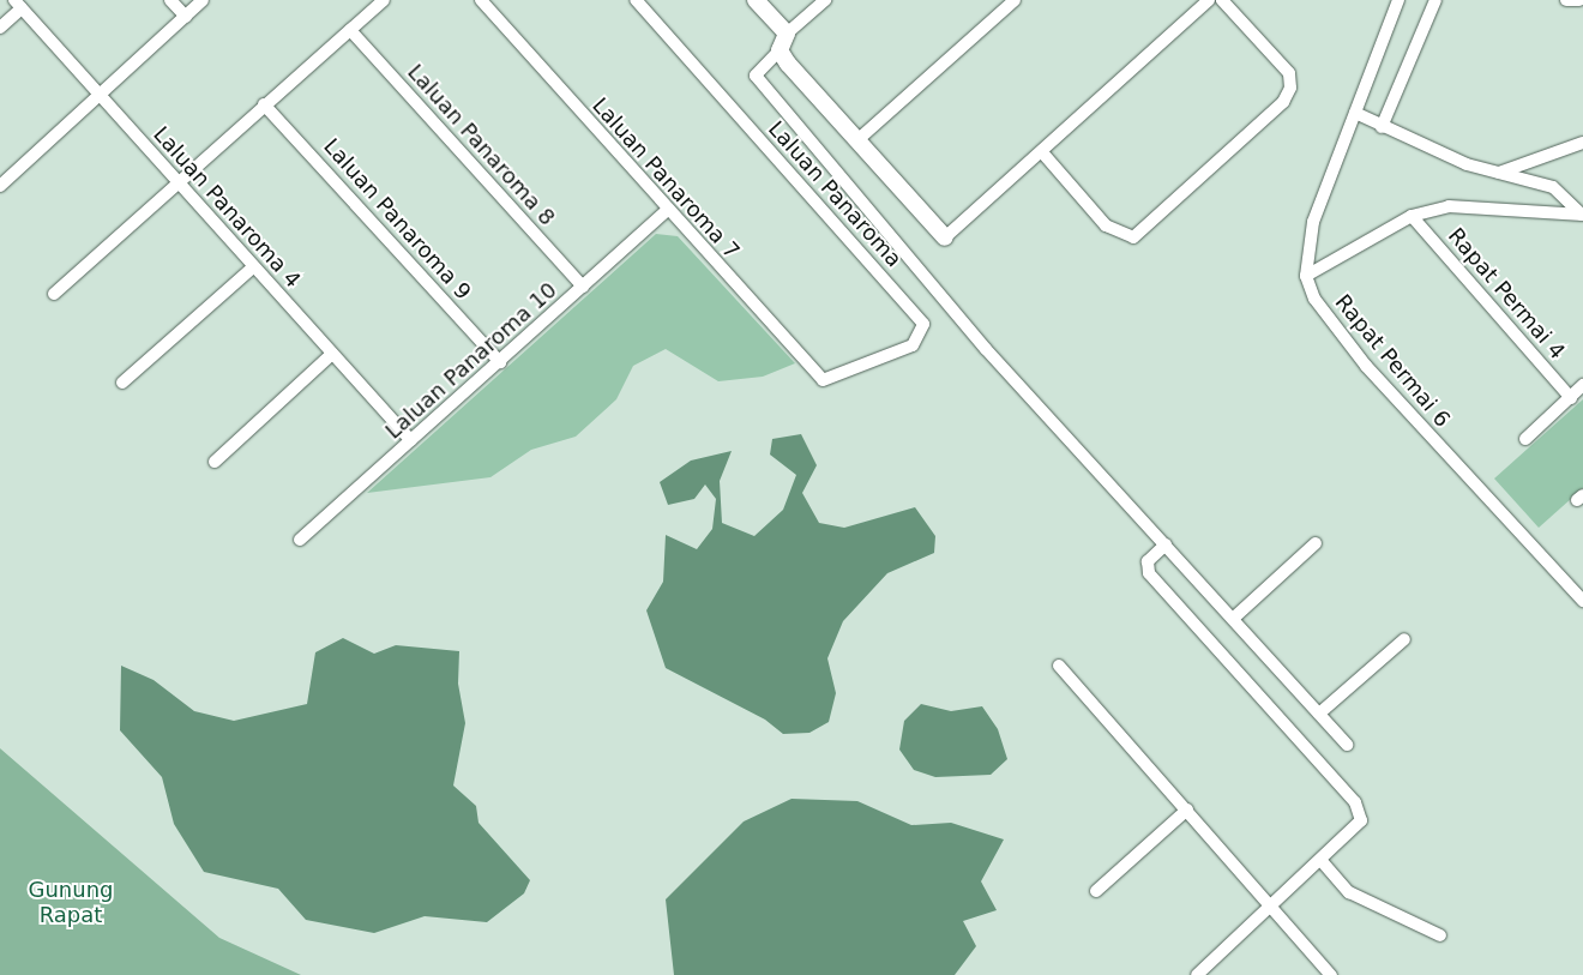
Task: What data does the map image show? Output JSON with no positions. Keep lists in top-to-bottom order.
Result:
{
  "streets": {
    "street": [
      "Laluan Panaroma 8",
      "Laluan Panaroma 7",
      "Laluan Panaroma",
      "Laluan Panaroma 4",
      "Laluan Panaroma 9",
      "Rapat Permai 4",
      "Laluan Panaroma 10",
      "Rapat Permai 6"
    ]
  },
  "crossings": [
    ["Laluan Panaroma 8", "Laluan Panaroma 10"],
    ["Laluan Panaroma 7", "Laluan Panaroma"],
    ["Laluan Panaroma 7", "Laluan Panaroma 10"],
    ["Laluan Panaroma 4", "Laluan Panaroma 10"],
    ["Laluan Panaroma 9", "Laluan Panaroma 10"]
  ],
  "parks": ["Gunung Rapat"]
}
